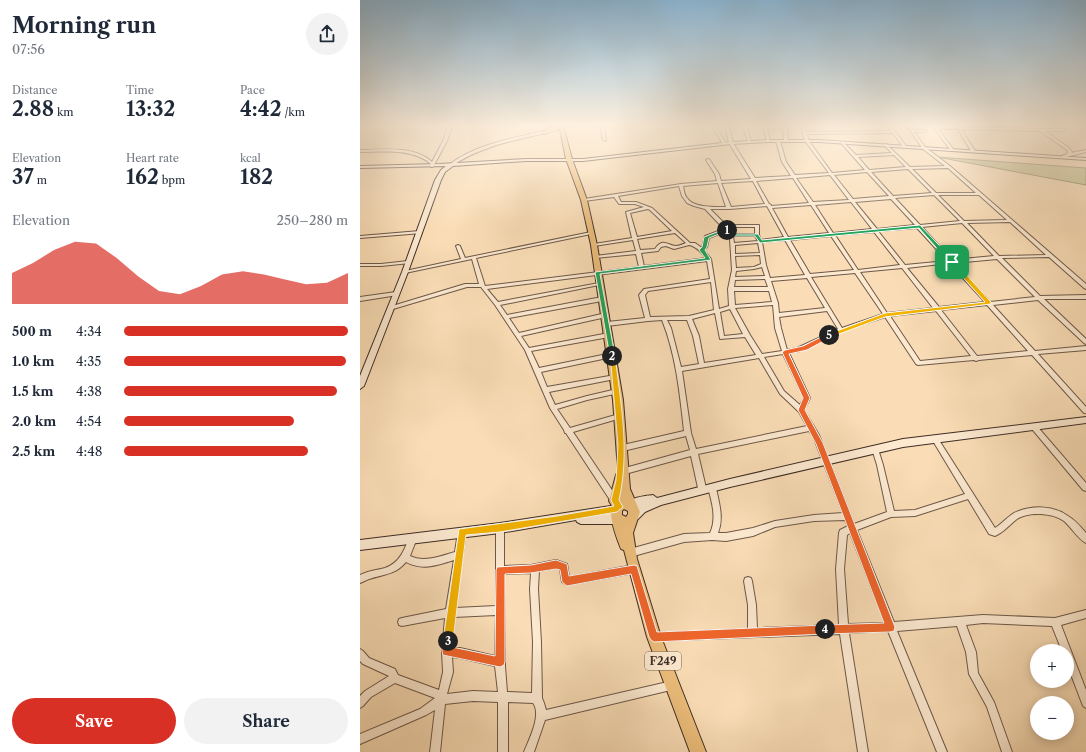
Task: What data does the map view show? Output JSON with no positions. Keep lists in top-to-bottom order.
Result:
{
  "streets": {
    "main road": ["F249"]
  },
  "page": {
    "heading": ["Morning run", "07:56"],
    "stats": [
      ["Distance", "2.88 km"],
      ["Time", "13:32"],
      ["Pace", "4:42 /km"],
      ["Elevation", "37 m"],
      ["Heart rate", "162 bpm"],
      ["kcal", "182"]
    ],
    "chart": ["Elevation", "250–280 m"],
    "pins": [
      "1",
      "5",
      "2",
      "4",
      "3"
    ],
    "list": [
      {
        "name": "500 m",
        "note": "4:34"
      },
      {
        "name": "1.0 km",
        "note": "4:35"
      },
      {
        "name": "1.5 km",
        "note": "4:38"
      },
      {
        "name": "2.0 km",
        "note": "4:54"
      },
      {
        "name": "2.5 km",
        "note": "4:48"
      }
    ],
    "map_buttons": ["+", "−"],
    "buttons": ["Save", "Share"]
  }
}
